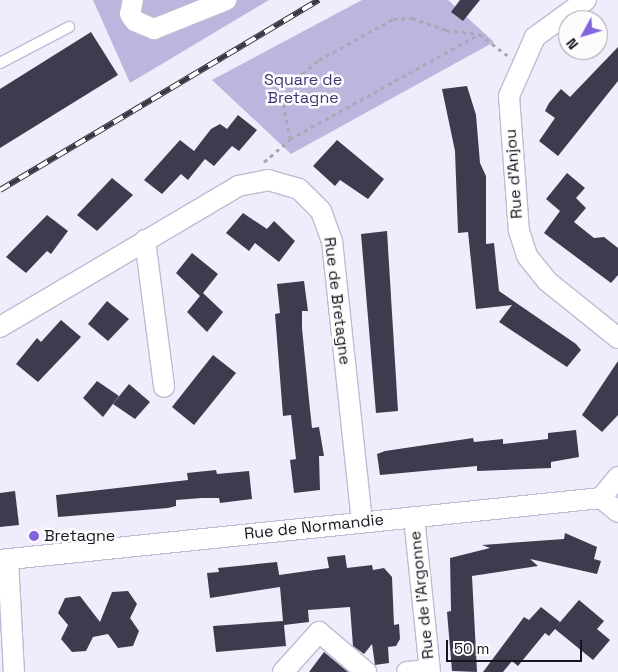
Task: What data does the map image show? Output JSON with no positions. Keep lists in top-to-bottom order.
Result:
{
  "streets": {
    "street": [
      "Rue d'Anjou",
      "Rue de Bretagne",
      "Rue de Normandie",
      "Rue de l'Argonne"
    ]
  },
  "crossings": [
    ["Rue de Bretagne", "Rue de Normandie"],
    ["Rue de Normandie", "Rue de l'Argonne"]
  ],
  "parks": ["Square de Bretagne"],
  "places": ["Bretagne"],
  "scale_bar": "50 m",
  "north": "bottom left"
}
